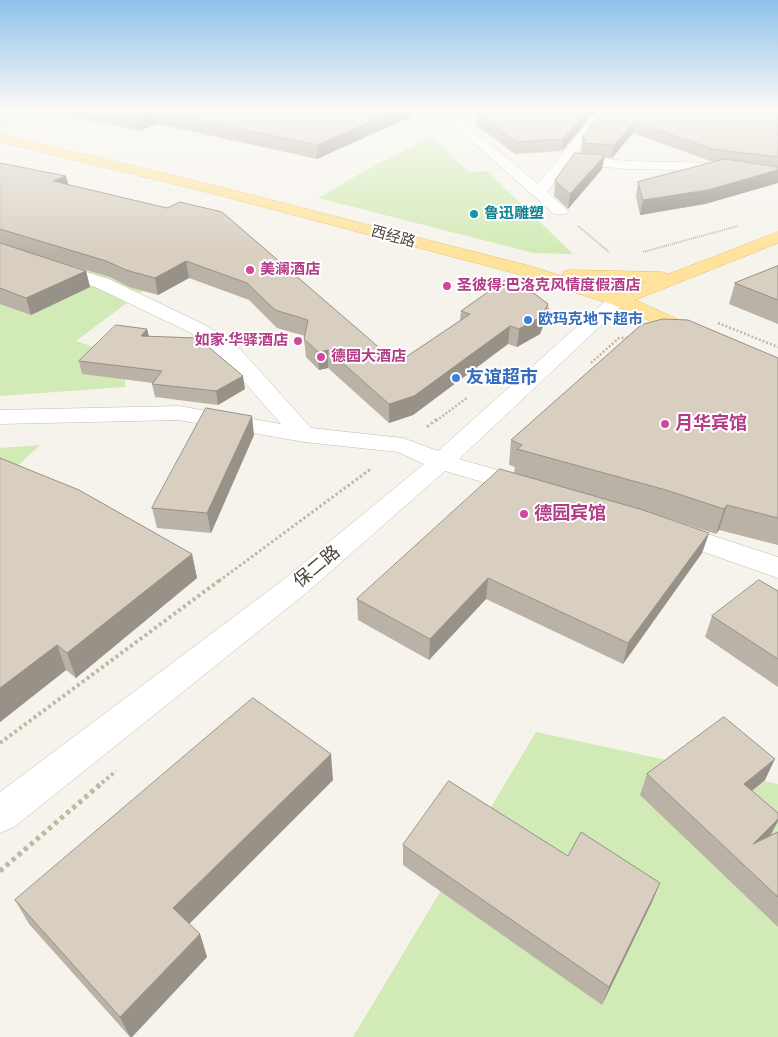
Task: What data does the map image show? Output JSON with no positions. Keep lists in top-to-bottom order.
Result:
{
  "streets": {
    "main road": ["西经路"],
    "street": ["保二路"]
  },
  "crossings": [
    ["西经路", "保二路"]
  ],
  "places": [
    "鲁迅雕塑",
    "美澜酒店",
    "圣彼得·巴洛克风情度假酒店",
    "欧玛克地下超市",
    "如家·华驿酒店",
    "德园大酒店",
    "友谊超市",
    "月华宾馆",
    "德园宾馆"
  ]
}
